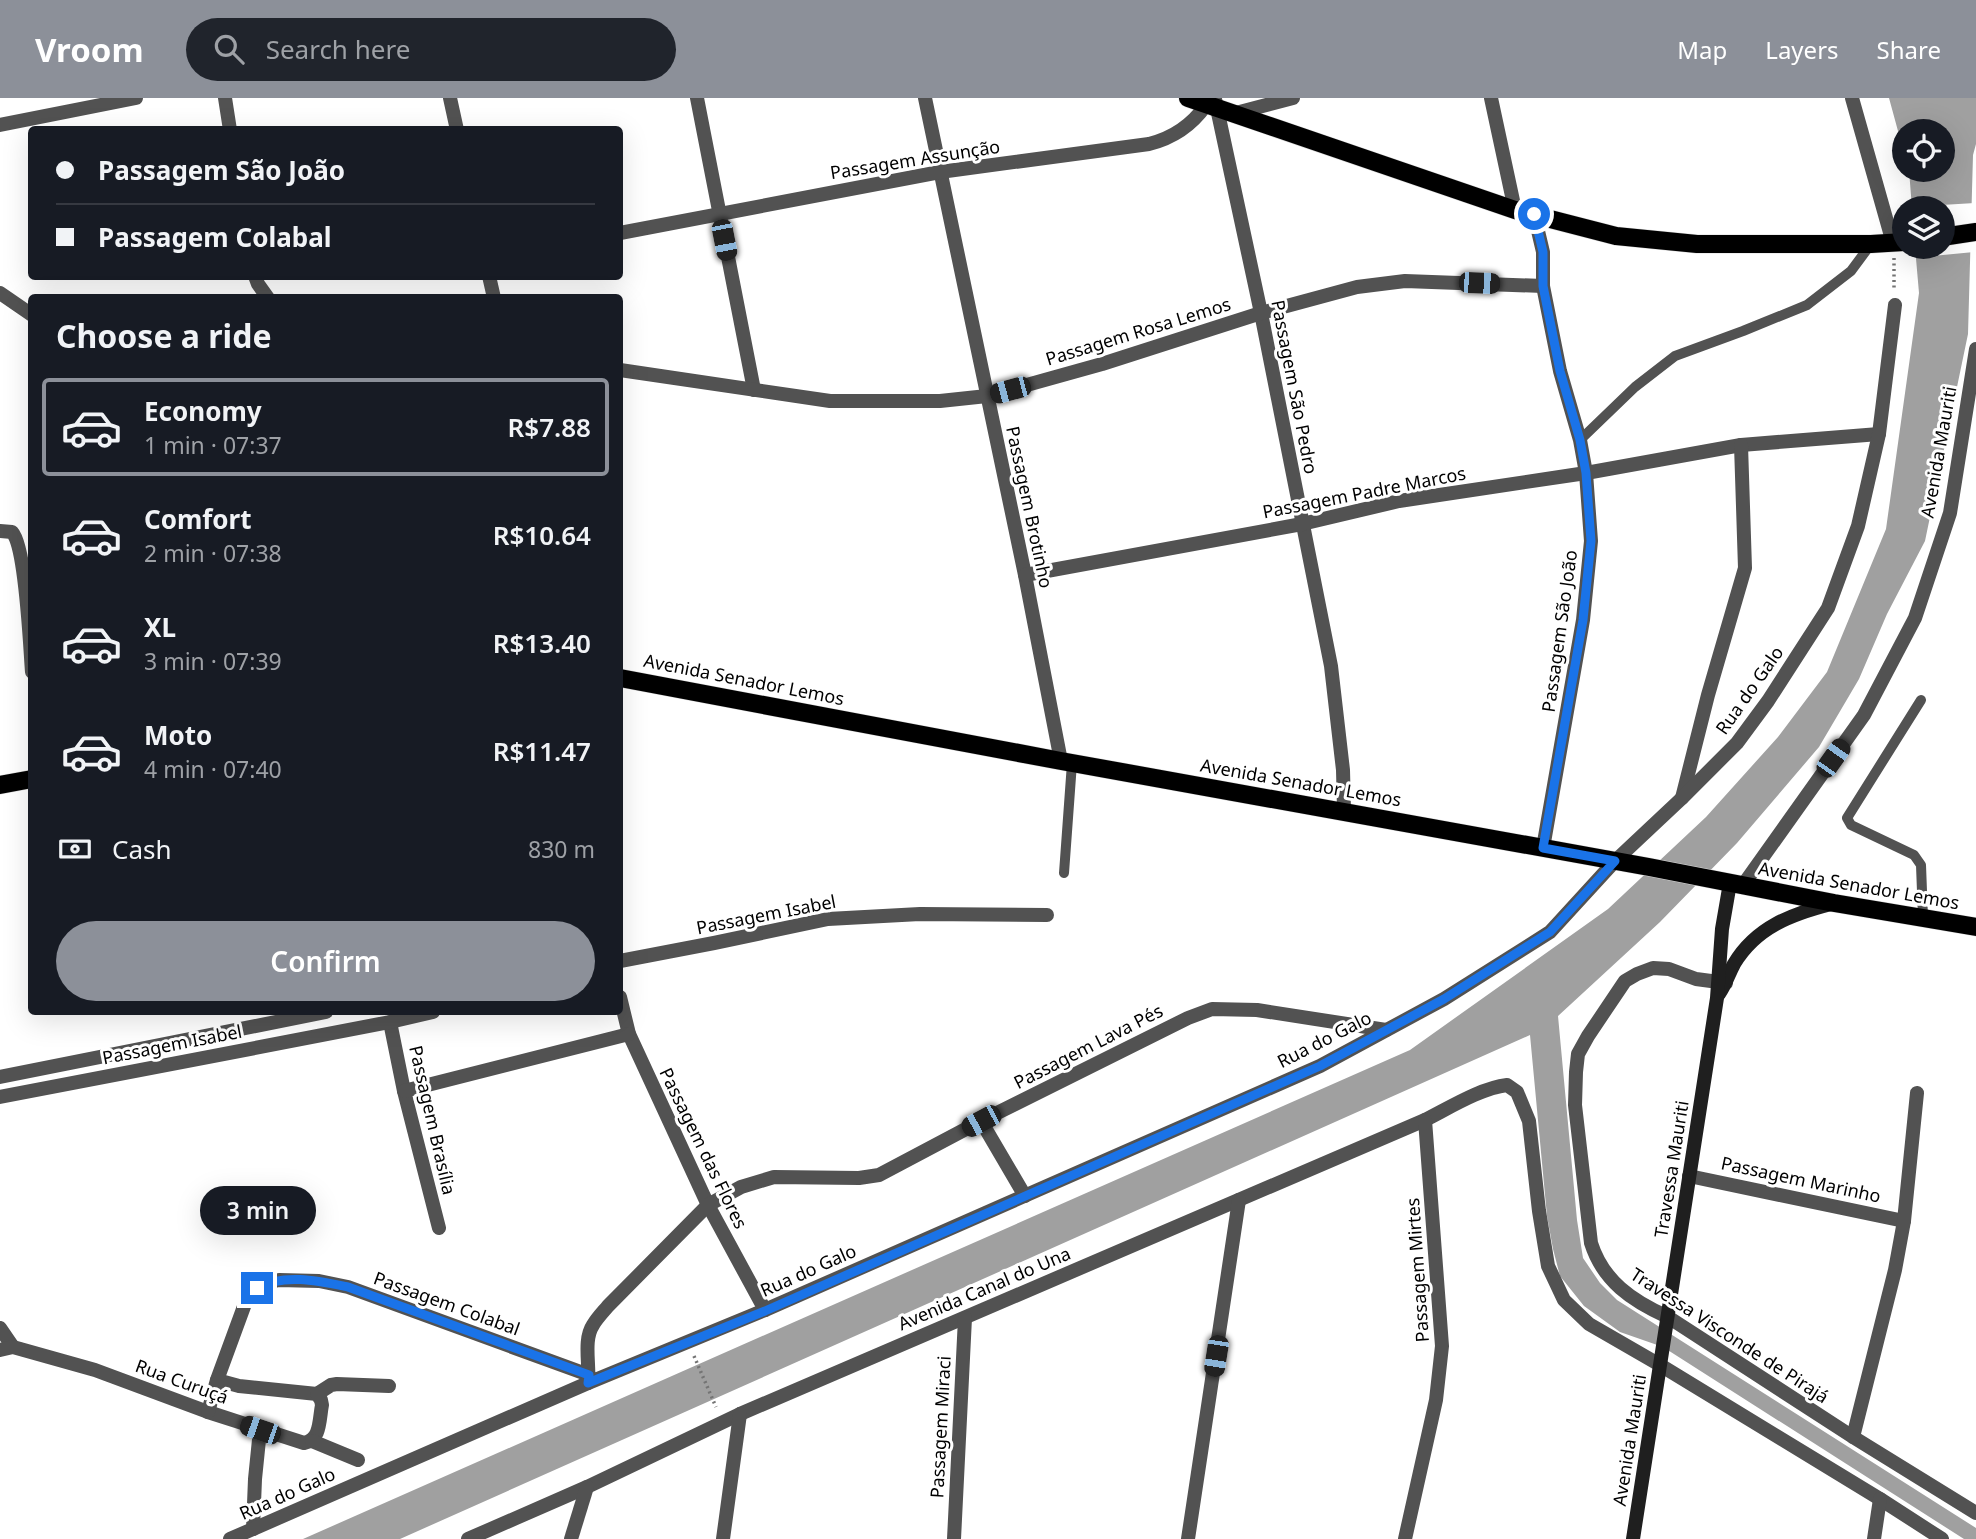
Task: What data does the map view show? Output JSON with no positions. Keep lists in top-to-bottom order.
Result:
{
  "streets": {
    "main road": ["Avenida Mauriti", "Avenida Senador Lemos", "Travessa Mauriti"],
    "street": [
      "Passagem Assunção",
      "Passagem Rosa Lemos",
      "Passagem São Pedro",
      "Passagem Padre Marcos",
      "Passagem Brotinho",
      "Passagem São João",
      "Rua do Galo",
      "Passagem Isabel",
      "Passagem Lava Pés",
      "Passagem Brasília",
      "Passagem das Flores",
      "Passagem Marinho",
      "Passagem Mirtes",
      "Avenida Canal do Una",
      "Passagem Colabal",
      "Travessa Visconde de Pirajá",
      "Rua Curuçá",
      "Passagem Miraci"
    ]
  },
  "crossings": [
    ["Passagem Assunção", "Passagem São Pedro"],
    ["Passagem Assunção", "Passagem Brotinho"],
    ["Passagem Rosa Lemos", "Passagem São Pedro"],
    ["Passagem Rosa Lemos", "Passagem Brotinho"],
    ["Passagem Rosa Lemos", "Passagem São João"],
    ["Passagem São Pedro", "Passagem Padre Marcos"],
    ["Passagem São Pedro", "Avenida Senador Lemos"],
    ["Avenida Mauriti", "Avenida Senador Lemos"],
    ["Avenida Mauriti", "Travessa Mauriti"],
    ["Avenida Mauriti", "Avenida Canal do Una"],
    ["Passagem Padre Marcos", "Passagem Brotinho"],
    ["Passagem Padre Marcos", "Passagem São João"],
    ["Passagem Padre Marcos", "Rua do Galo"],
    ["Passagem Brotinho", "Avenida Senador Lemos"],
    ["Passagem São João", "Avenida Senador Lemos"],
    ["Avenida Senador Lemos", "Rua do Galo"],
    ["Avenida Senador Lemos", "Travessa Mauriti"],
    ["Rua do Galo", "Passagem Lava Pés"],
    ["Rua do Galo", "Passagem das Flores"],
    ["Rua do Galo", "Passagem Colabal"],
    ["Passagem Isabel", "Passagem Brasília"],
    ["Passagem Lava Pés", "Passagem das Flores"],
    ["Passagem Lava Pés", "Passagem Colabal"],
    ["Travessa Mauriti", "Passagem Marinho"],
    ["Travessa Mauriti", "Travessa Visconde de Pirajá"],
    ["Passagem Marinho", "Travessa Visconde de Pirajá"],
    ["Passagem Mirtes", "Avenida Canal do Una"],
    ["Avenida Canal do Una", "Passagem Miraci"],
    ["Passagem Colabal", "Rua Curuçá"]
  ],
  "page": {
    "header": "Vroom",
    "search": "Search here",
    "nav": ["Map", "Layers", "Share"],
    "banner": ["Passagem São João", "Passagem Colabal"],
    "heading": "Choose a ride",
    "list": [
      {
        "name": "Economy",
        "note": "1 min · 07:37",
        "value": "R$7.88"
      },
      {
        "name": "Comfort",
        "note": "2 min · 07:38",
        "value": "R$10.64"
      },
      {
        "name": "XL",
        "note": "3 min · 07:39",
        "value": "R$13.40"
      },
      {
        "name": "Moto",
        "note": "4 min · 07:40",
        "value": "R$11.47"
      }
    ],
    "pay": ["Cash", "830 m"],
    "buttons": "Confirm",
    "bubble": "3 min"
  }
}
